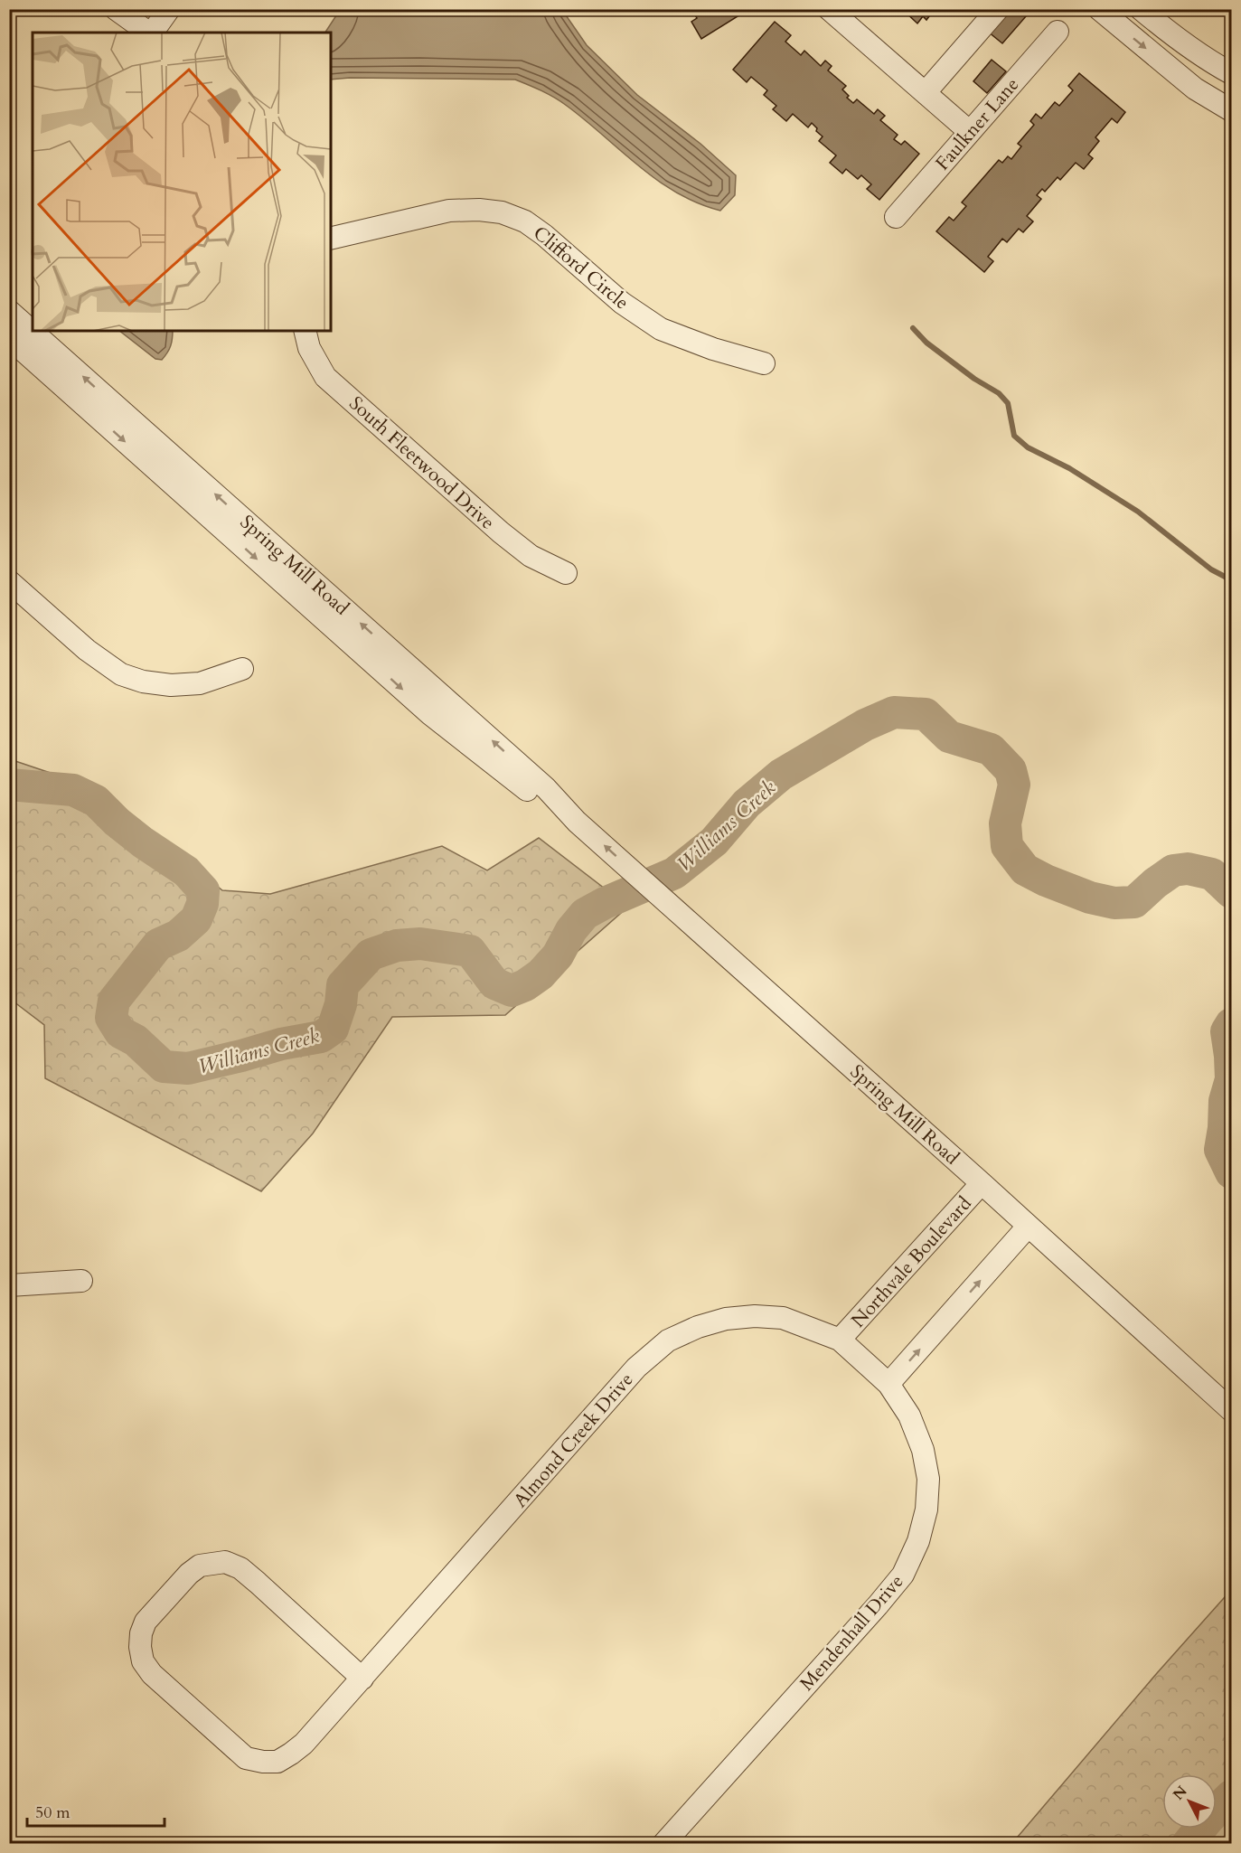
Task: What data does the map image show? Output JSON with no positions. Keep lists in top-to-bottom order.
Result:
{
  "streets": {
    "street": [
      "Faulkner Lane",
      "Clifford Circle",
      "South Fleetwood Drive",
      "Spring Mill Road",
      "Northvale Boulevard",
      "Almond Creek Drive",
      "Mendenhall Drive"
    ]
  },
  "crossings": [
    ["Spring Mill Road", "Northvale Boulevard"],
    ["Northvale Boulevard", "Almond Creek Drive"],
    ["Northvale Boulevard", "Mendenhall Drive"],
    ["Almond Creek Drive", "Mendenhall Drive"]
  ],
  "water": ["Williams Creek"],
  "scale_bar": "50 m",
  "north": "top left"
}
